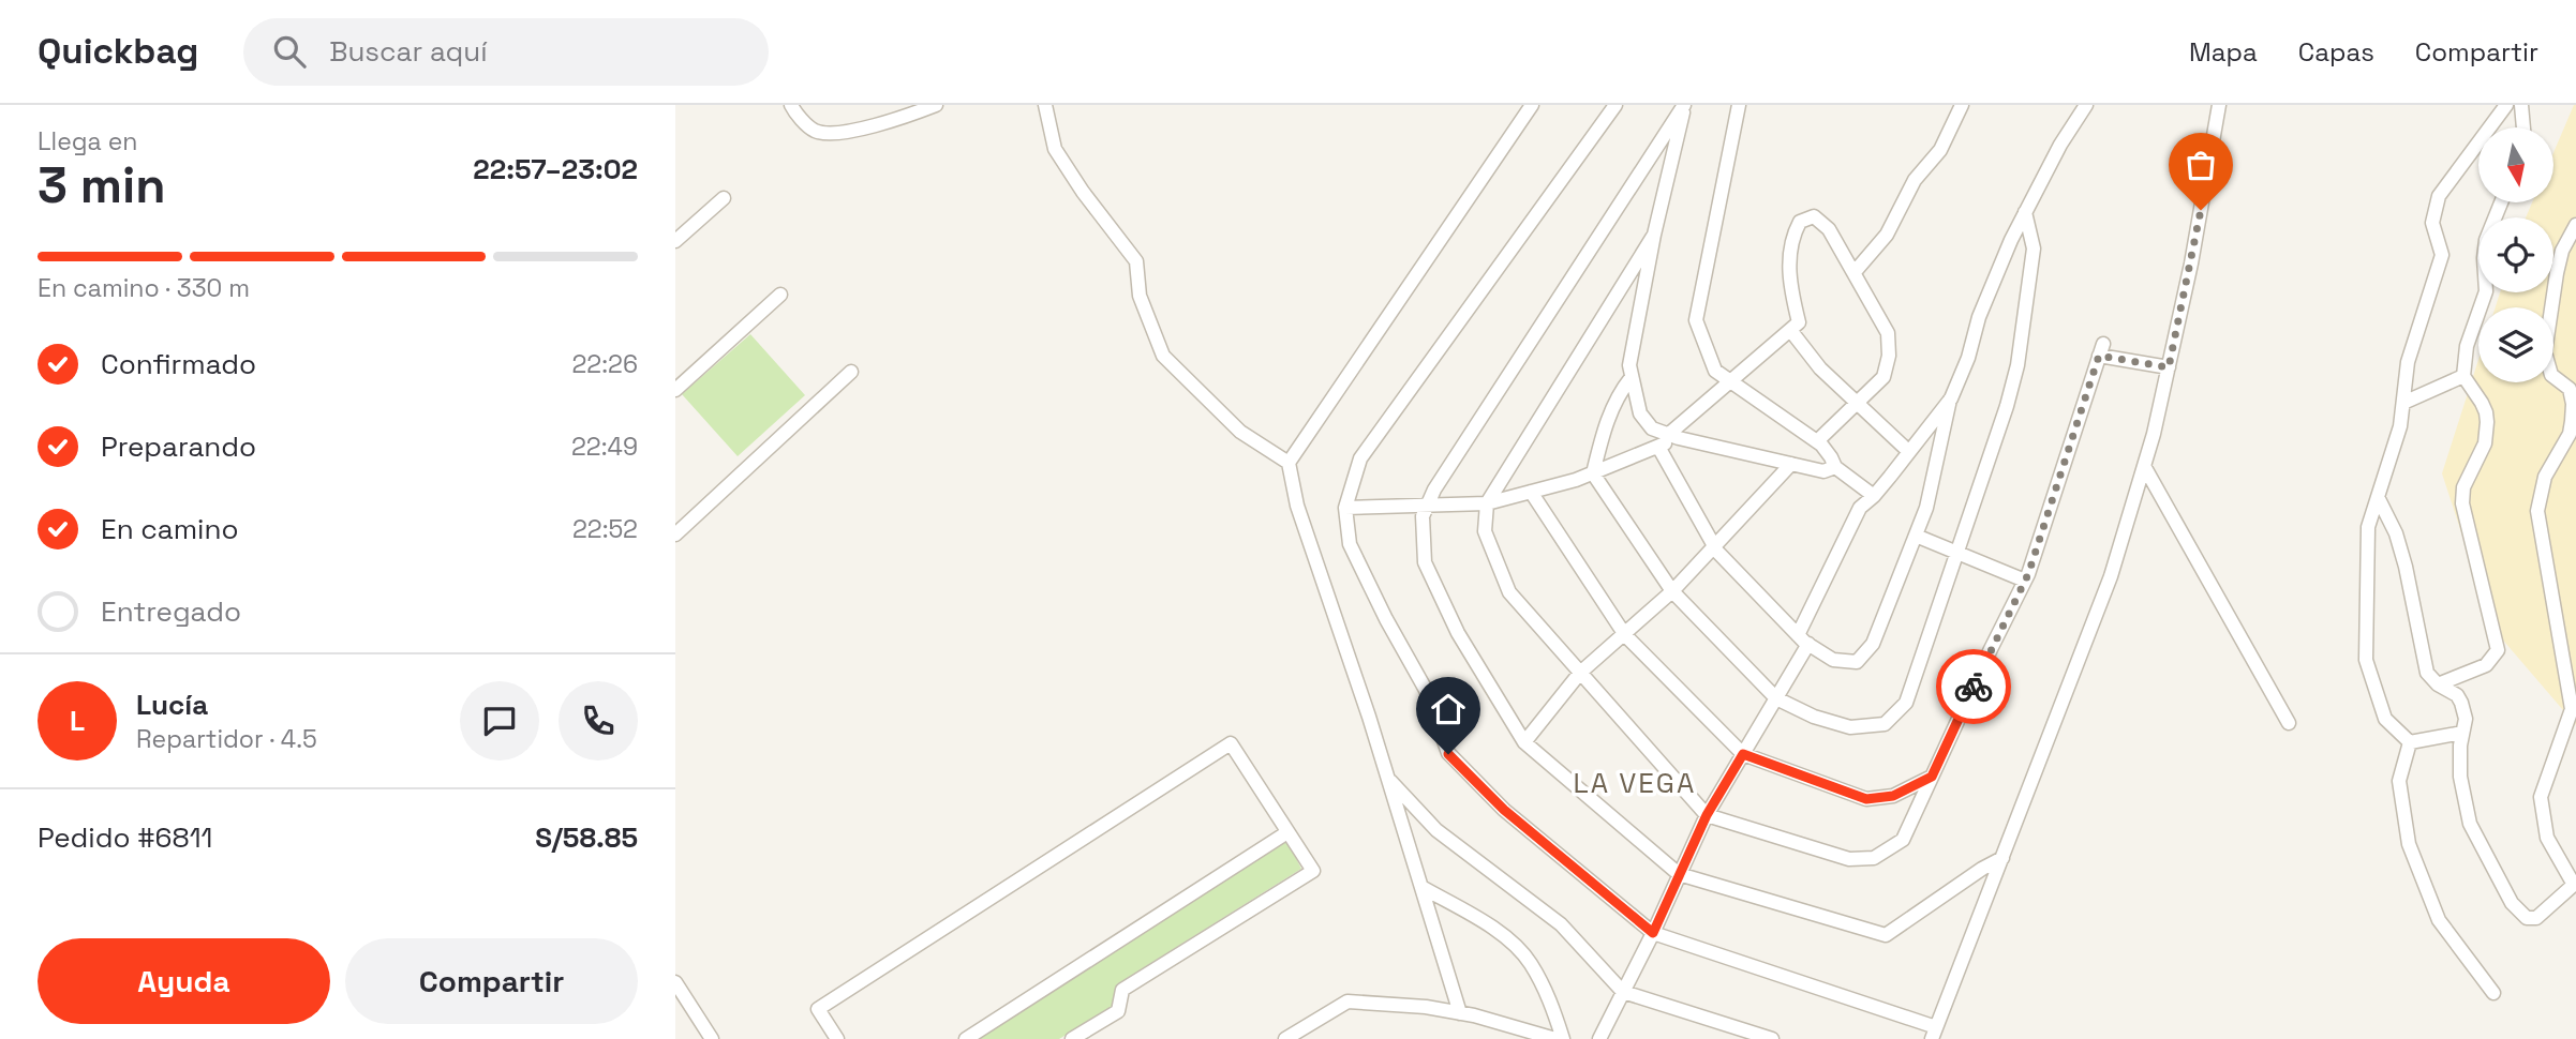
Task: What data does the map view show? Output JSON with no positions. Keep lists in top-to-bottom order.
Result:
{
  "districts": ["LA VEGA"],
  "north": "bottom",
  "page": {
    "header": "Quickbag",
    "search": "Buscar aquí",
    "nav": ["Mapa", "Capas", "Compartir"],
    "heading": ["3 min", "Llega en", "22:57–23:02"],
    "panel": [
      "Lucía",
      "Repartidor · 4.5",
      "Pedido #6811",
      "S/58.85"
    ],
    "bar": "En camino · 330 m",
    "list": [
      ["Confirmado", "22:26"],
      ["Preparando", "22:49"],
      ["En camino", "22:52"],
      "Entregado"
    ],
    "round": "L",
    "buttons": ["Ayuda", "Compartir"]
  }
}
